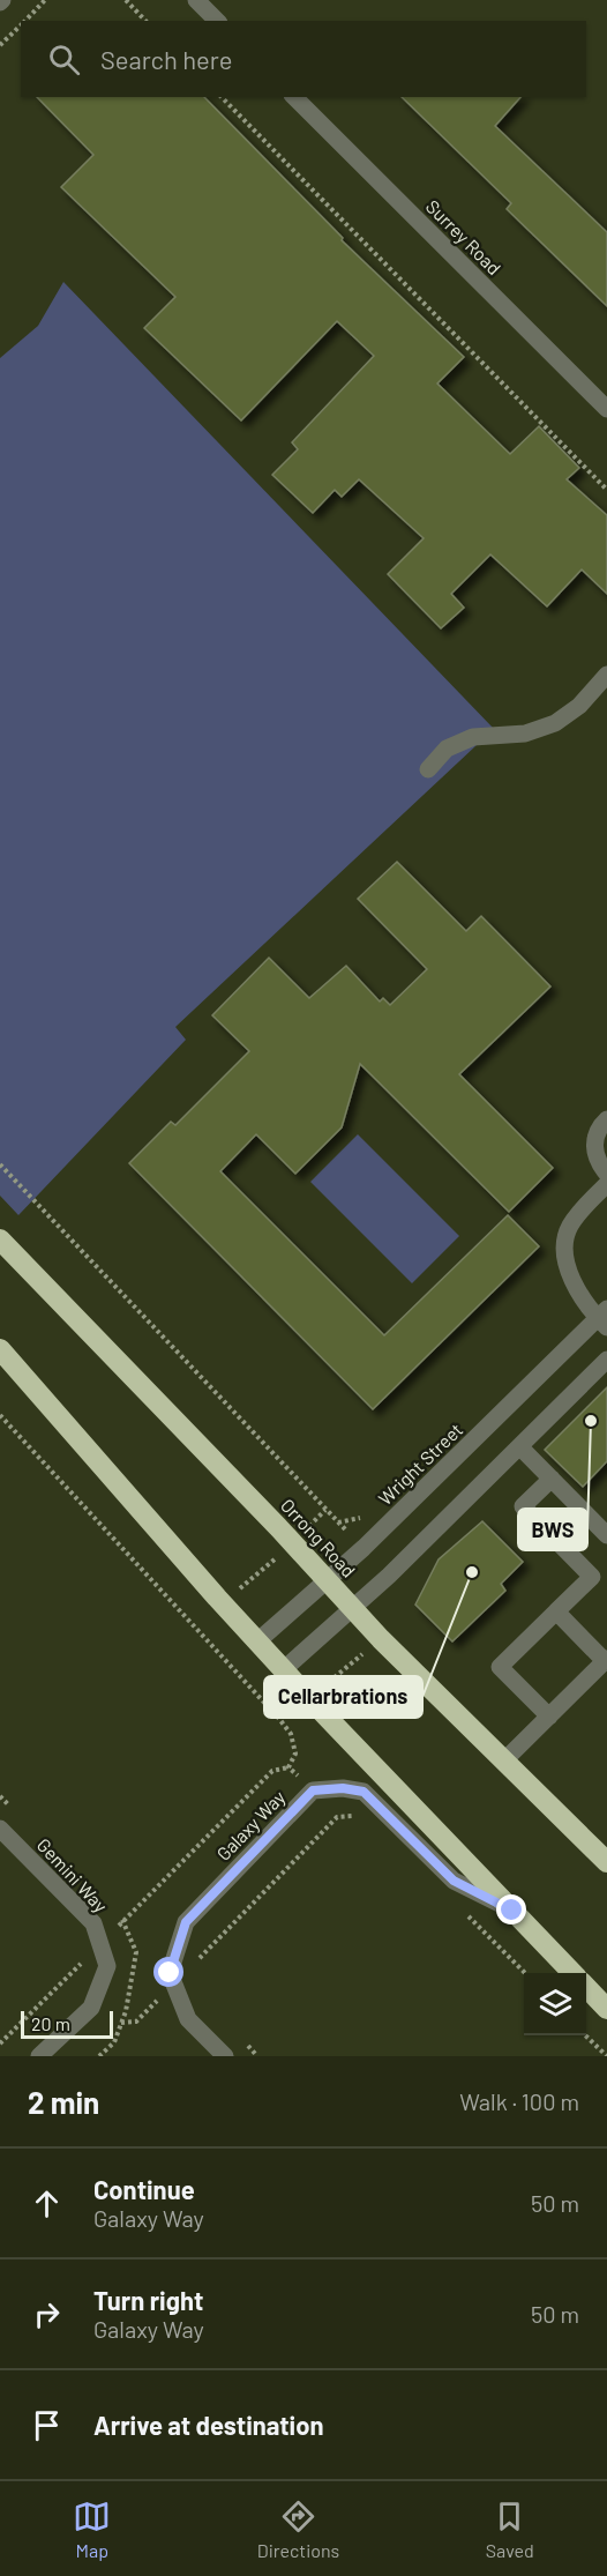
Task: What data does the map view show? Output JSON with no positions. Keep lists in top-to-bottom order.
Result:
{
  "streets": {
    "highway": ["Orrong Road"],
    "street": [
      "Surrey Road",
      "Wright Street",
      "Galaxy Way",
      "Gemini Way"
    ]
  },
  "crossings": [
    ["Wright Street", "Orrong Road"]
  ],
  "places": ["BWS", "Cellarbrations"],
  "scale_bar": "20 m",
  "page": {
    "search": "Search here",
    "scale": "20 m",
    "heading": ["2 min", "Walk · 100 m"],
    "list": [
      ["Continue", "Galaxy Way", "50 m"],
      ["Turn right", "Galaxy Way", "50 m"],
      "Arrive at destination"
    ],
    "nav": ["Map", "Directions", "Saved"]
  }
}
